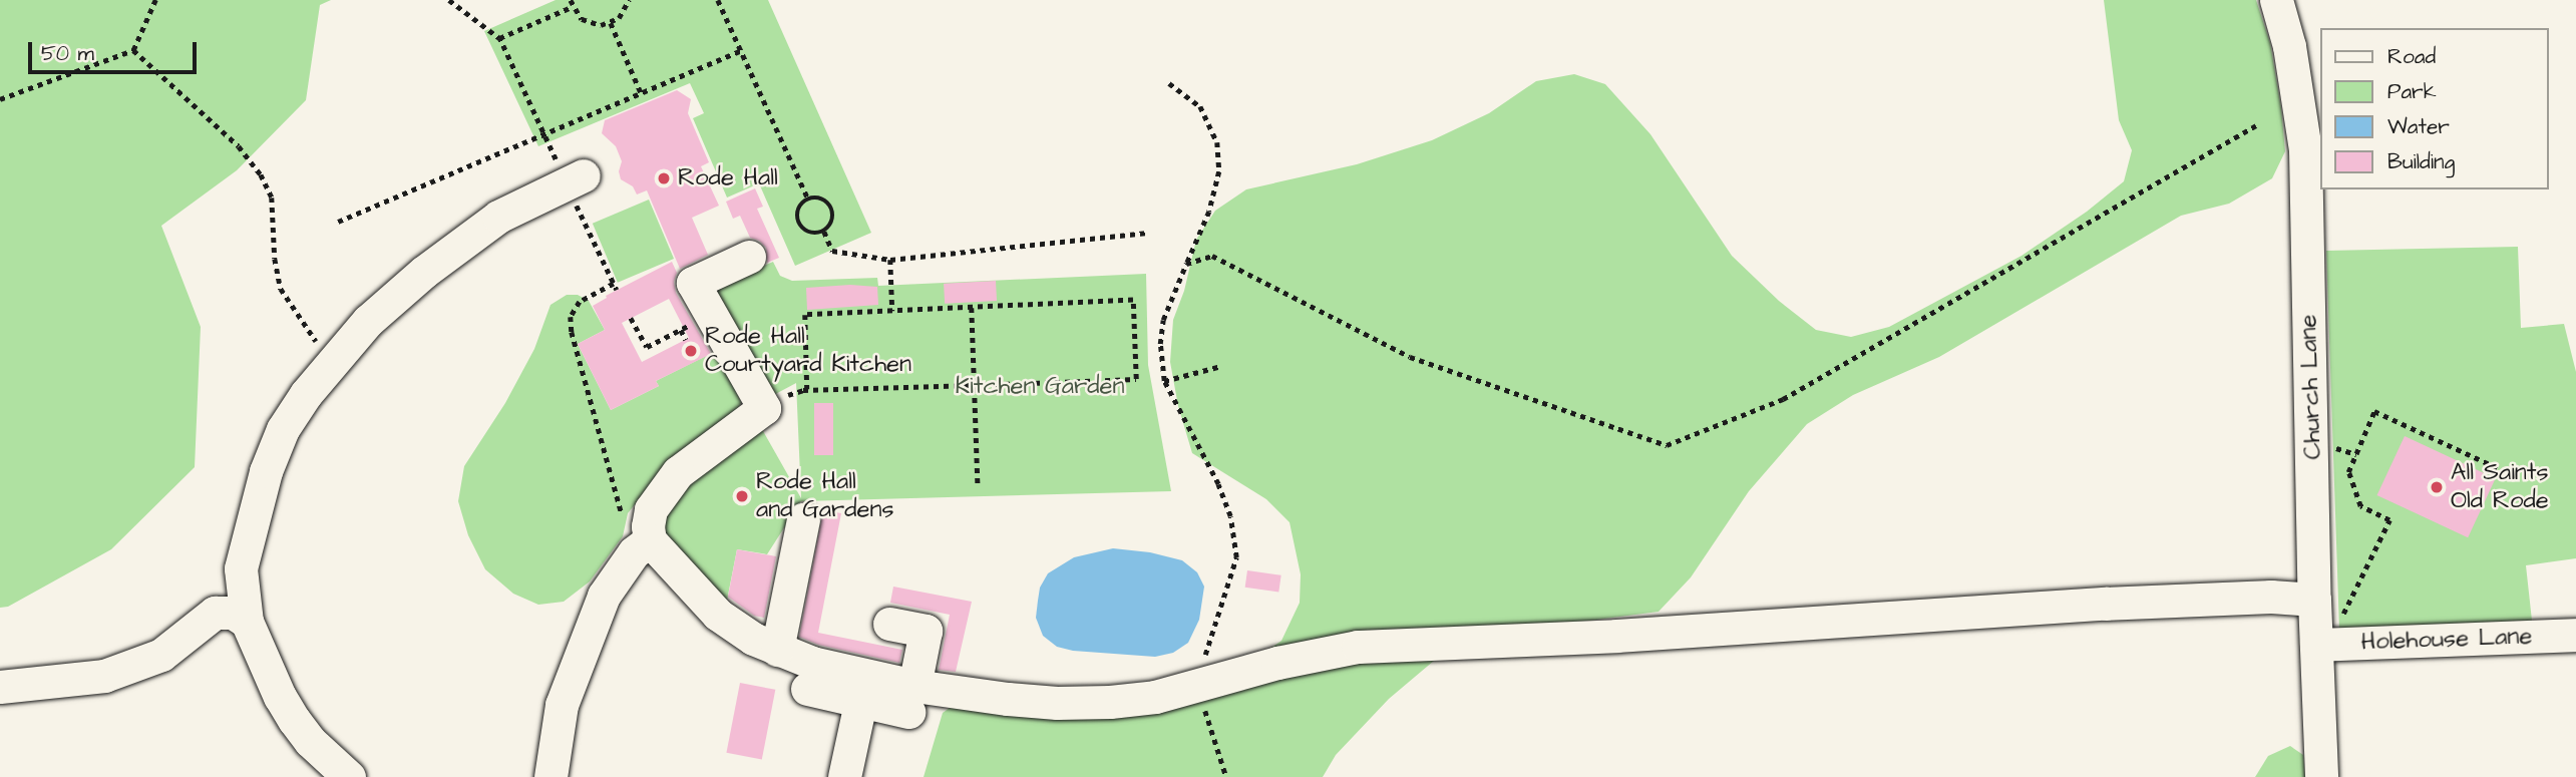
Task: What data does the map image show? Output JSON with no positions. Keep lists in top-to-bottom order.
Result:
{
  "streets": {
    "street": ["Church Lane", "Holehouse Lane"]
  },
  "crossings": [
    ["Church Lane", "Holehouse Lane"]
  ],
  "parks": ["Kitchen Garden"],
  "places": [
    "Rode Hall",
    "Rode Hall Courtyard Kitchen",
    "All Saints Old Rode",
    "Rode Hall and Gardens"
  ],
  "legend": [
    "Road",
    "Park",
    "Water",
    "Building"
  ],
  "scale_bar": "50 m"
}
